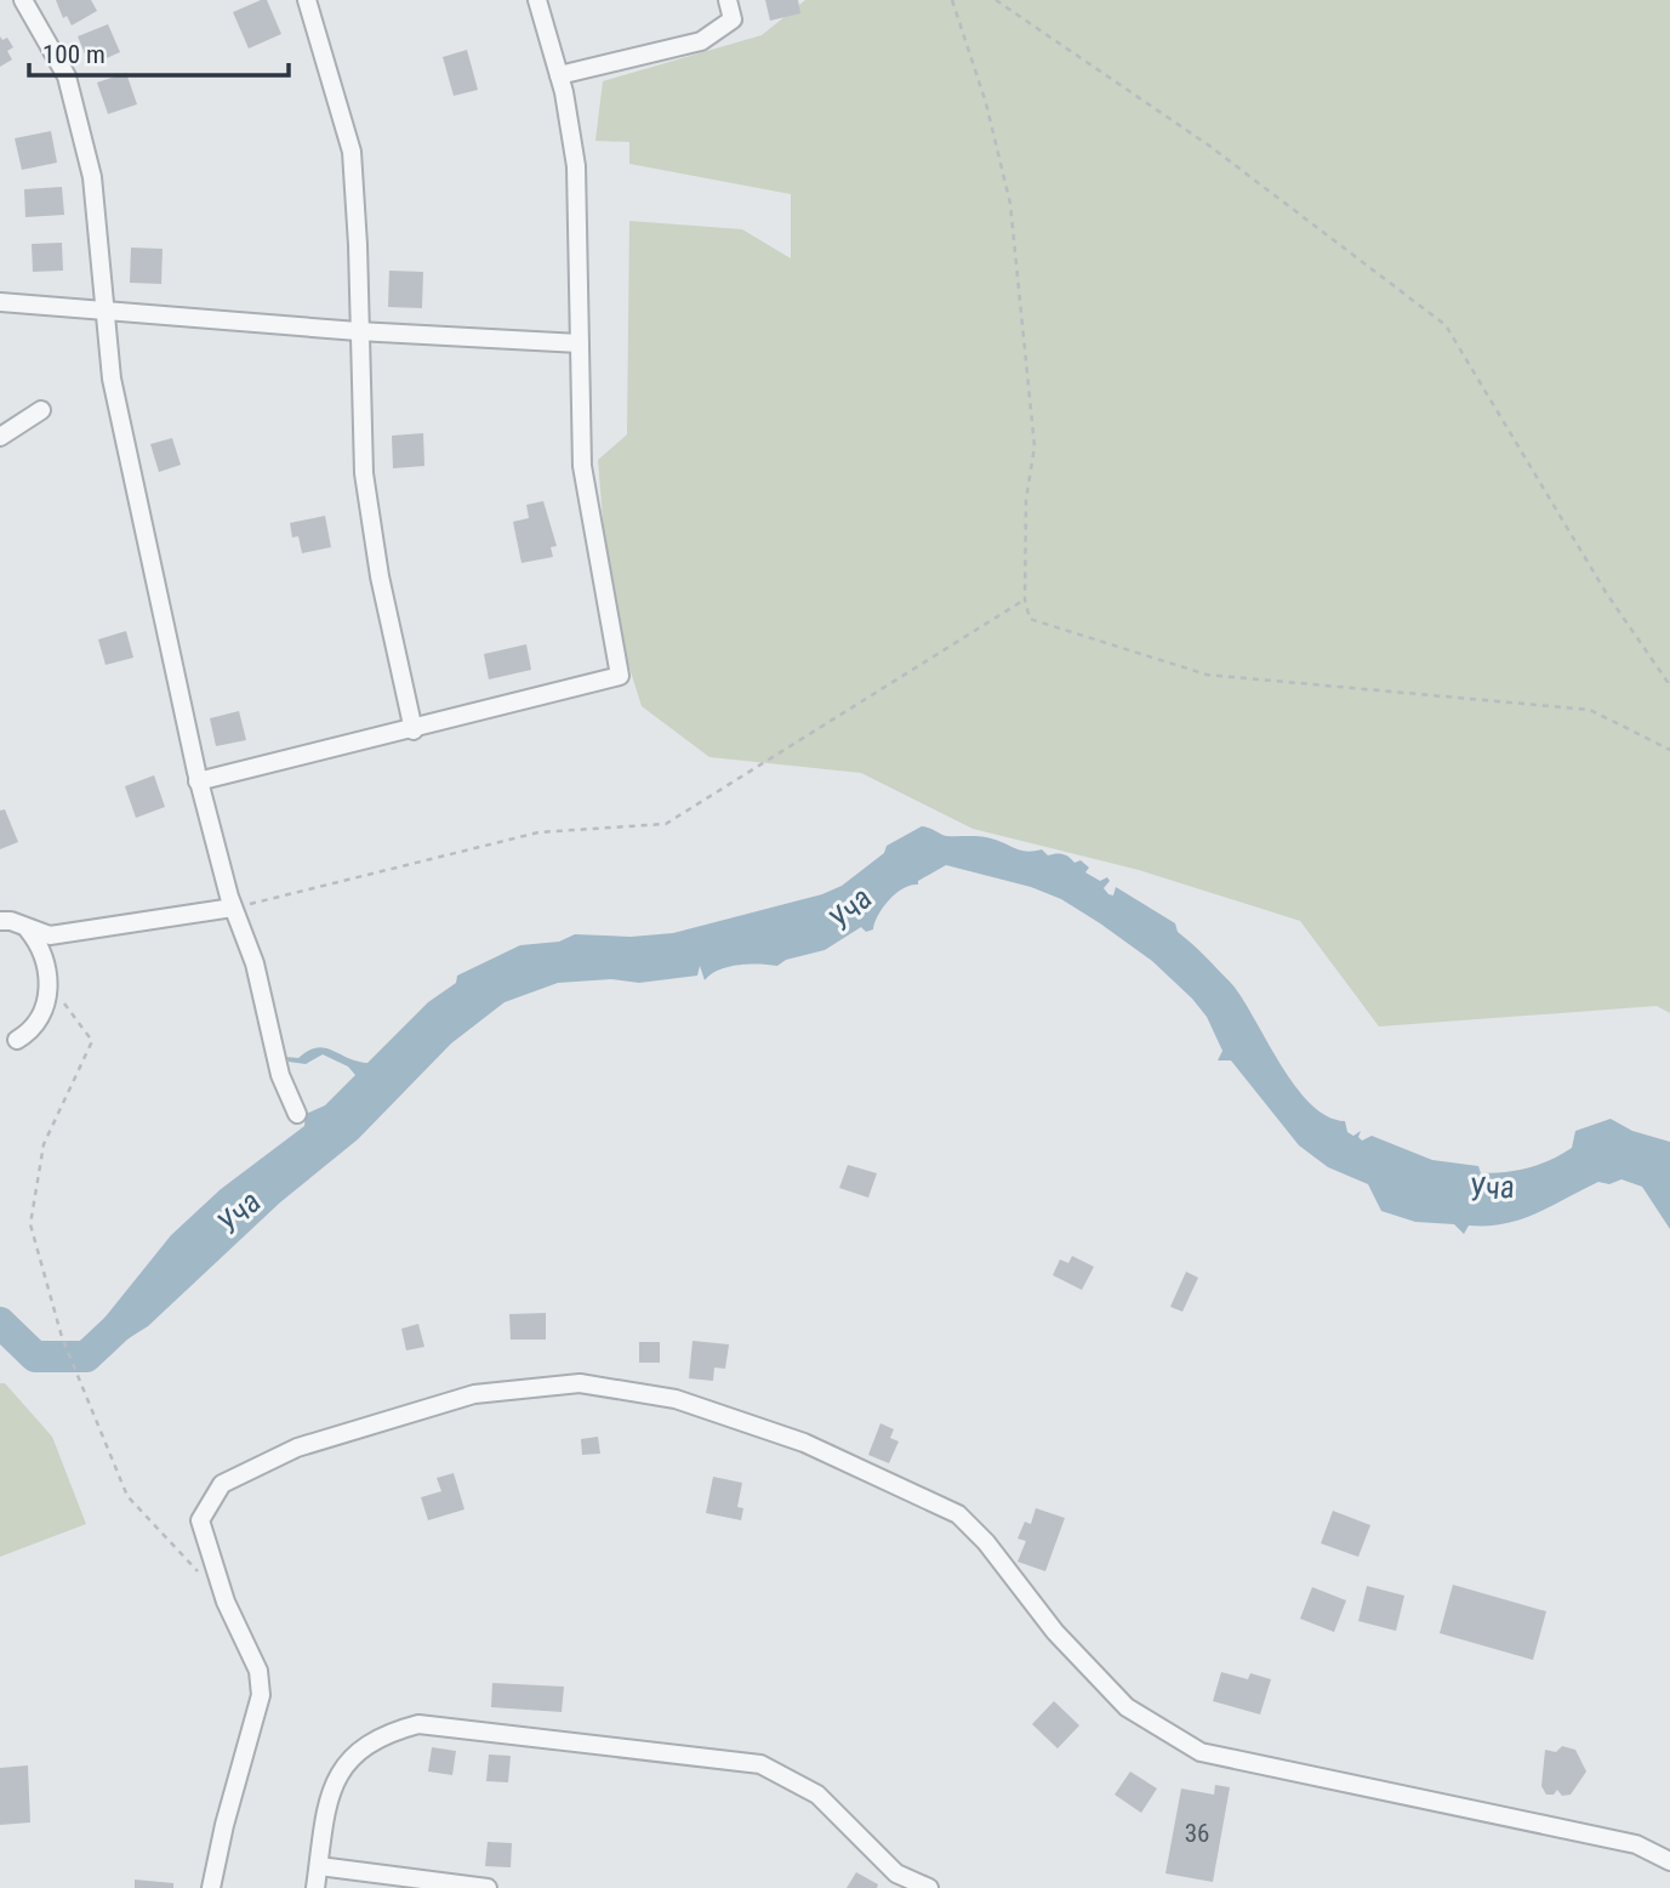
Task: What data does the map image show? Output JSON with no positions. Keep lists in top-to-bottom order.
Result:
{
  "water": ["Уча"],
  "house_numbers": ["36"],
  "scale_bar": "100 m"
}
